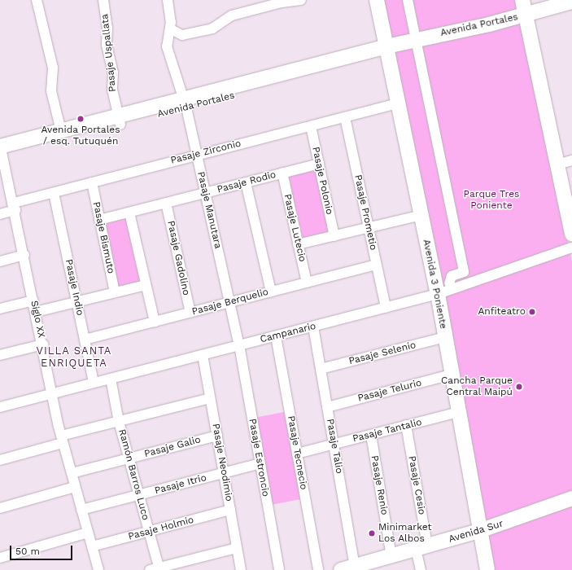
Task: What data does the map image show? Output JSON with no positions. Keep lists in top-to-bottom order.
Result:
{
  "streets": {
    "main road": ["Avenida Portales", "Avenida 3 Poniente", "Avenida Sur"],
    "street": [
      "Pasaje Uspallata",
      "Pasaje Zirconio",
      "Pasaje Polonio",
      "Pasaje Rodio",
      "Pasaje Manutara",
      "Pasaje Prometio",
      "Pasaje Lutecio",
      "Pasaje Bismuto",
      "Pasaje Gadolino",
      "Pasaje Indio",
      "Pasaje Berquelio",
      "Siglo XX",
      "Campanario",
      "Pasaje Selenio",
      "Pasaje Telurio",
      "Pasaje Tantalio",
      "Pasaje Talio",
      "Pasaje Galio",
      "Pasaje Tecnecio",
      "Pasaje Estroncio",
      "Pasaje Neodimio",
      "Ramón Barros Luco",
      "Pasaje Itrio",
      "Pasaje Renio",
      "Pasaje Cesio",
      "Pasaje Holmio"
    ]
  },
  "crossings": [
    ["Avenida Portales", "Pasaje Uspallata"],
    ["Avenida Portales", "Pasaje Manutara"],
    ["Avenida Portales", "Avenida 3 Poniente"],
    ["Avenida Portales", "Siglo XX"],
    ["Pasaje Zirconio", "Pasaje Polonio"],
    ["Pasaje Zirconio", "Pasaje Manutara"],
    ["Pasaje Zirconio", "Pasaje Prometio"],
    ["Pasaje Zirconio", "Pasaje Bismuto"],
    ["Pasaje Zirconio", "Avenida 3 Poniente"],
    ["Pasaje Zirconio", "Pasaje Indio"],
    ["Pasaje Zirconio", "Siglo XX"],
    ["Pasaje Polonio", "Pasaje Rodio"],
    ["Pasaje Rodio", "Pasaje Manutara"],
    ["Pasaje Rodio", "Pasaje Lutecio"],
    ["Pasaje Rodio", "Pasaje Bismuto"],
    ["Pasaje Rodio", "Pasaje Gadolino"],
    ["Pasaje Manutara", "Pasaje Berquelio"],
    ["Pasaje Manutara", "Campanario"],
    ["Pasaje Manutara", "Pasaje Estroncio"],
    ["Pasaje Prometio", "Pasaje Berquelio"],
    ["Pasaje Prometio", "Campanario"],
    ["Pasaje Lutecio", "Pasaje Berquelio"],
    ["Pasaje Gadolino", "Pasaje Berquelio"],
    ["Avenida 3 Poniente", "Campanario"],
    ["Avenida 3 Poniente", "Pasaje Selenio"],
    ["Avenida 3 Poniente", "Pasaje Telurio"],
    ["Avenida 3 Poniente", "Pasaje Tantalio"],
    ["Avenida 3 Poniente", "Avenida Sur"],
    ["Pasaje Indio", "Pasaje Berquelio"],
    ["Pasaje Indio", "Campanario"],
    ["Siglo XX", "Campanario"],
    ["Siglo XX", "Pasaje Galio"],
    ["Siglo XX", "Pasaje Itrio"],
    ["Siglo XX", "Pasaje Holmio"],
    ["Campanario", "Pasaje Talio"],
    ["Campanario", "Pasaje Tecnecio"],
    ["Campanario", "Pasaje Estroncio"],
    ["Campanario", "Pasaje Neodimio"],
    ["Campanario", "Ramón Barros Luco"],
    ["Pasaje Selenio", "Pasaje Talio"],
    ["Pasaje Telurio", "Pasaje Talio"],
    ["Pasaje Tantalio", "Pasaje Talio"],
    ["Pasaje Tantalio", "Pasaje Tecnecio"],
    ["Pasaje Tantalio", "Pasaje Renio"],
    ["Pasaje Tantalio", "Pasaje Cesio"],
    ["Pasaje Talio", "Avenida Sur"],
    ["Pasaje Galio", "Pasaje Neodimio"],
    ["Pasaje Galio", "Ramón Barros Luco"],
    ["Pasaje Estroncio", "Pasaje Itrio"],
    ["Pasaje Neodimio", "Pasaje Itrio"],
    ["Pasaje Neodimio", "Pasaje Holmio"],
    ["Ramón Barros Luco", "Pasaje Itrio"],
    ["Ramón Barros Luco", "Pasaje Holmio"],
    ["Pasaje Renio", "Avenida Sur"],
    ["Pasaje Cesio", "Avenida Sur"]
  ],
  "districts": ["VILLA SANTA ENRIQUETA"],
  "parks": ["Parque Tres Poniente"],
  "places": [
    "Avenida Portales / esq. Tutuquén",
    "Anfiteatro",
    "Cancha Parque Central Maipú",
    "Minimarket Los Albos"
  ],
  "scale_bar": "50 m"
}
